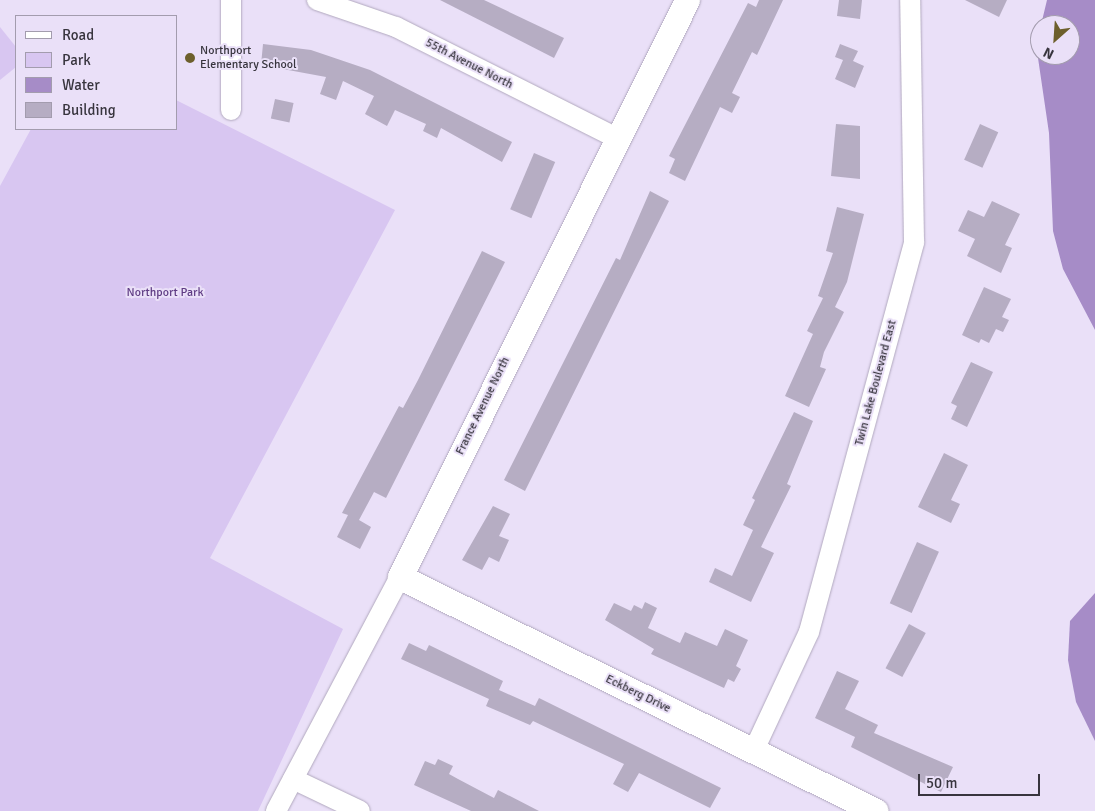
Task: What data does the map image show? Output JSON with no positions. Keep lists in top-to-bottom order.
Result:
{
  "streets": {
    "street": [
      "55th Avenue North",
      "Twin Lake Boulevard East",
      "France Avenue North",
      "Eckberg Drive"
    ]
  },
  "crossings": [
    ["55th Avenue North", "France Avenue North"],
    ["Twin Lake Boulevard East", "Eckberg Drive"],
    ["France Avenue North", "Eckberg Drive"]
  ],
  "parks": ["Northport Park"],
  "places": ["Northport Elementary School"],
  "legend": [
    "Road",
    "Park",
    "Water",
    "Building"
  ],
  "scale_bar": "50 m",
  "north": "bottom left"
}
